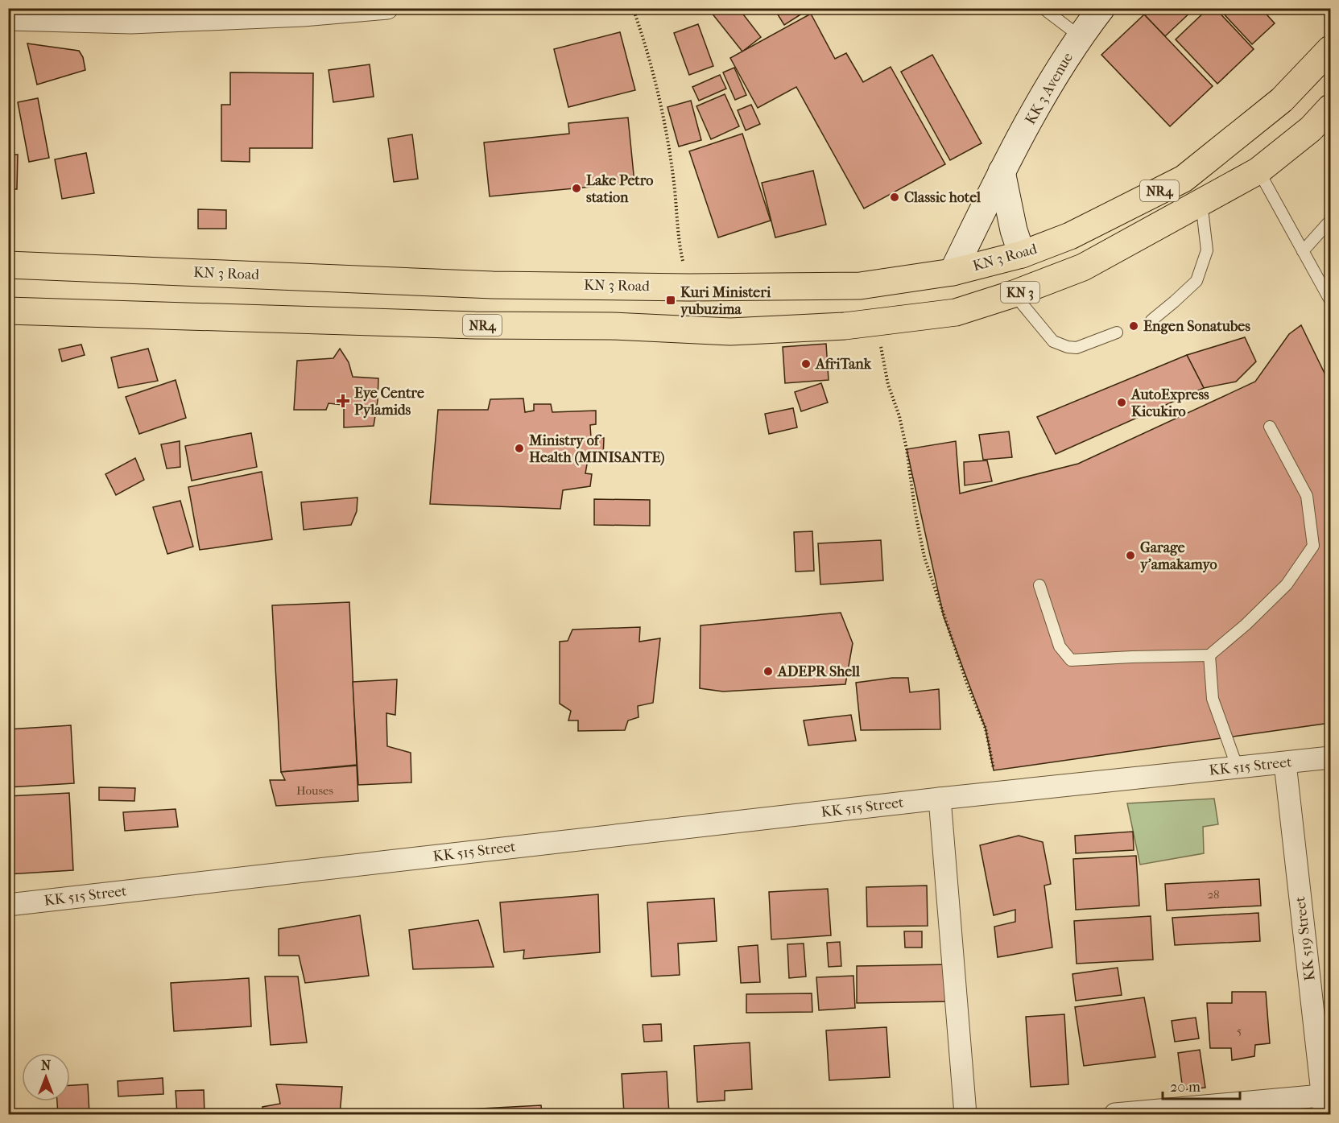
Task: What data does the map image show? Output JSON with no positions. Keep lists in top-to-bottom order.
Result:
{
  "streets": {
    "highway": ["NR4", "KN 3 Road", "KN 3"],
    "main road": ["KK 3 Avenue"],
    "street": ["KK 515 Street", "KK 519 Street"]
  },
  "crossings": [
    ["KK 3 Avenue", "KN 3 Road"],
    ["NR4", "KN 3"],
    ["KK 515 Street", "KK 519 Street"]
  ],
  "places": {
    "other": [
      "Lake Petro station",
      "Classic hotel",
      "Engen Sonatubes",
      "AfriTank",
      "AutoExpress Kicukiro",
      "Ministry of Health (MINISANTE)",
      "Garage y'amakamyo",
      "ADEPR Shell"
    ],
    "transit": ["Kuri Ministeri yubuzima"],
    "health": ["Eye Centre Pylamids"]
  },
  "house_numbers": ["Houses", "28", "5"],
  "scale_bar": "20 m",
  "north": "top"
}
